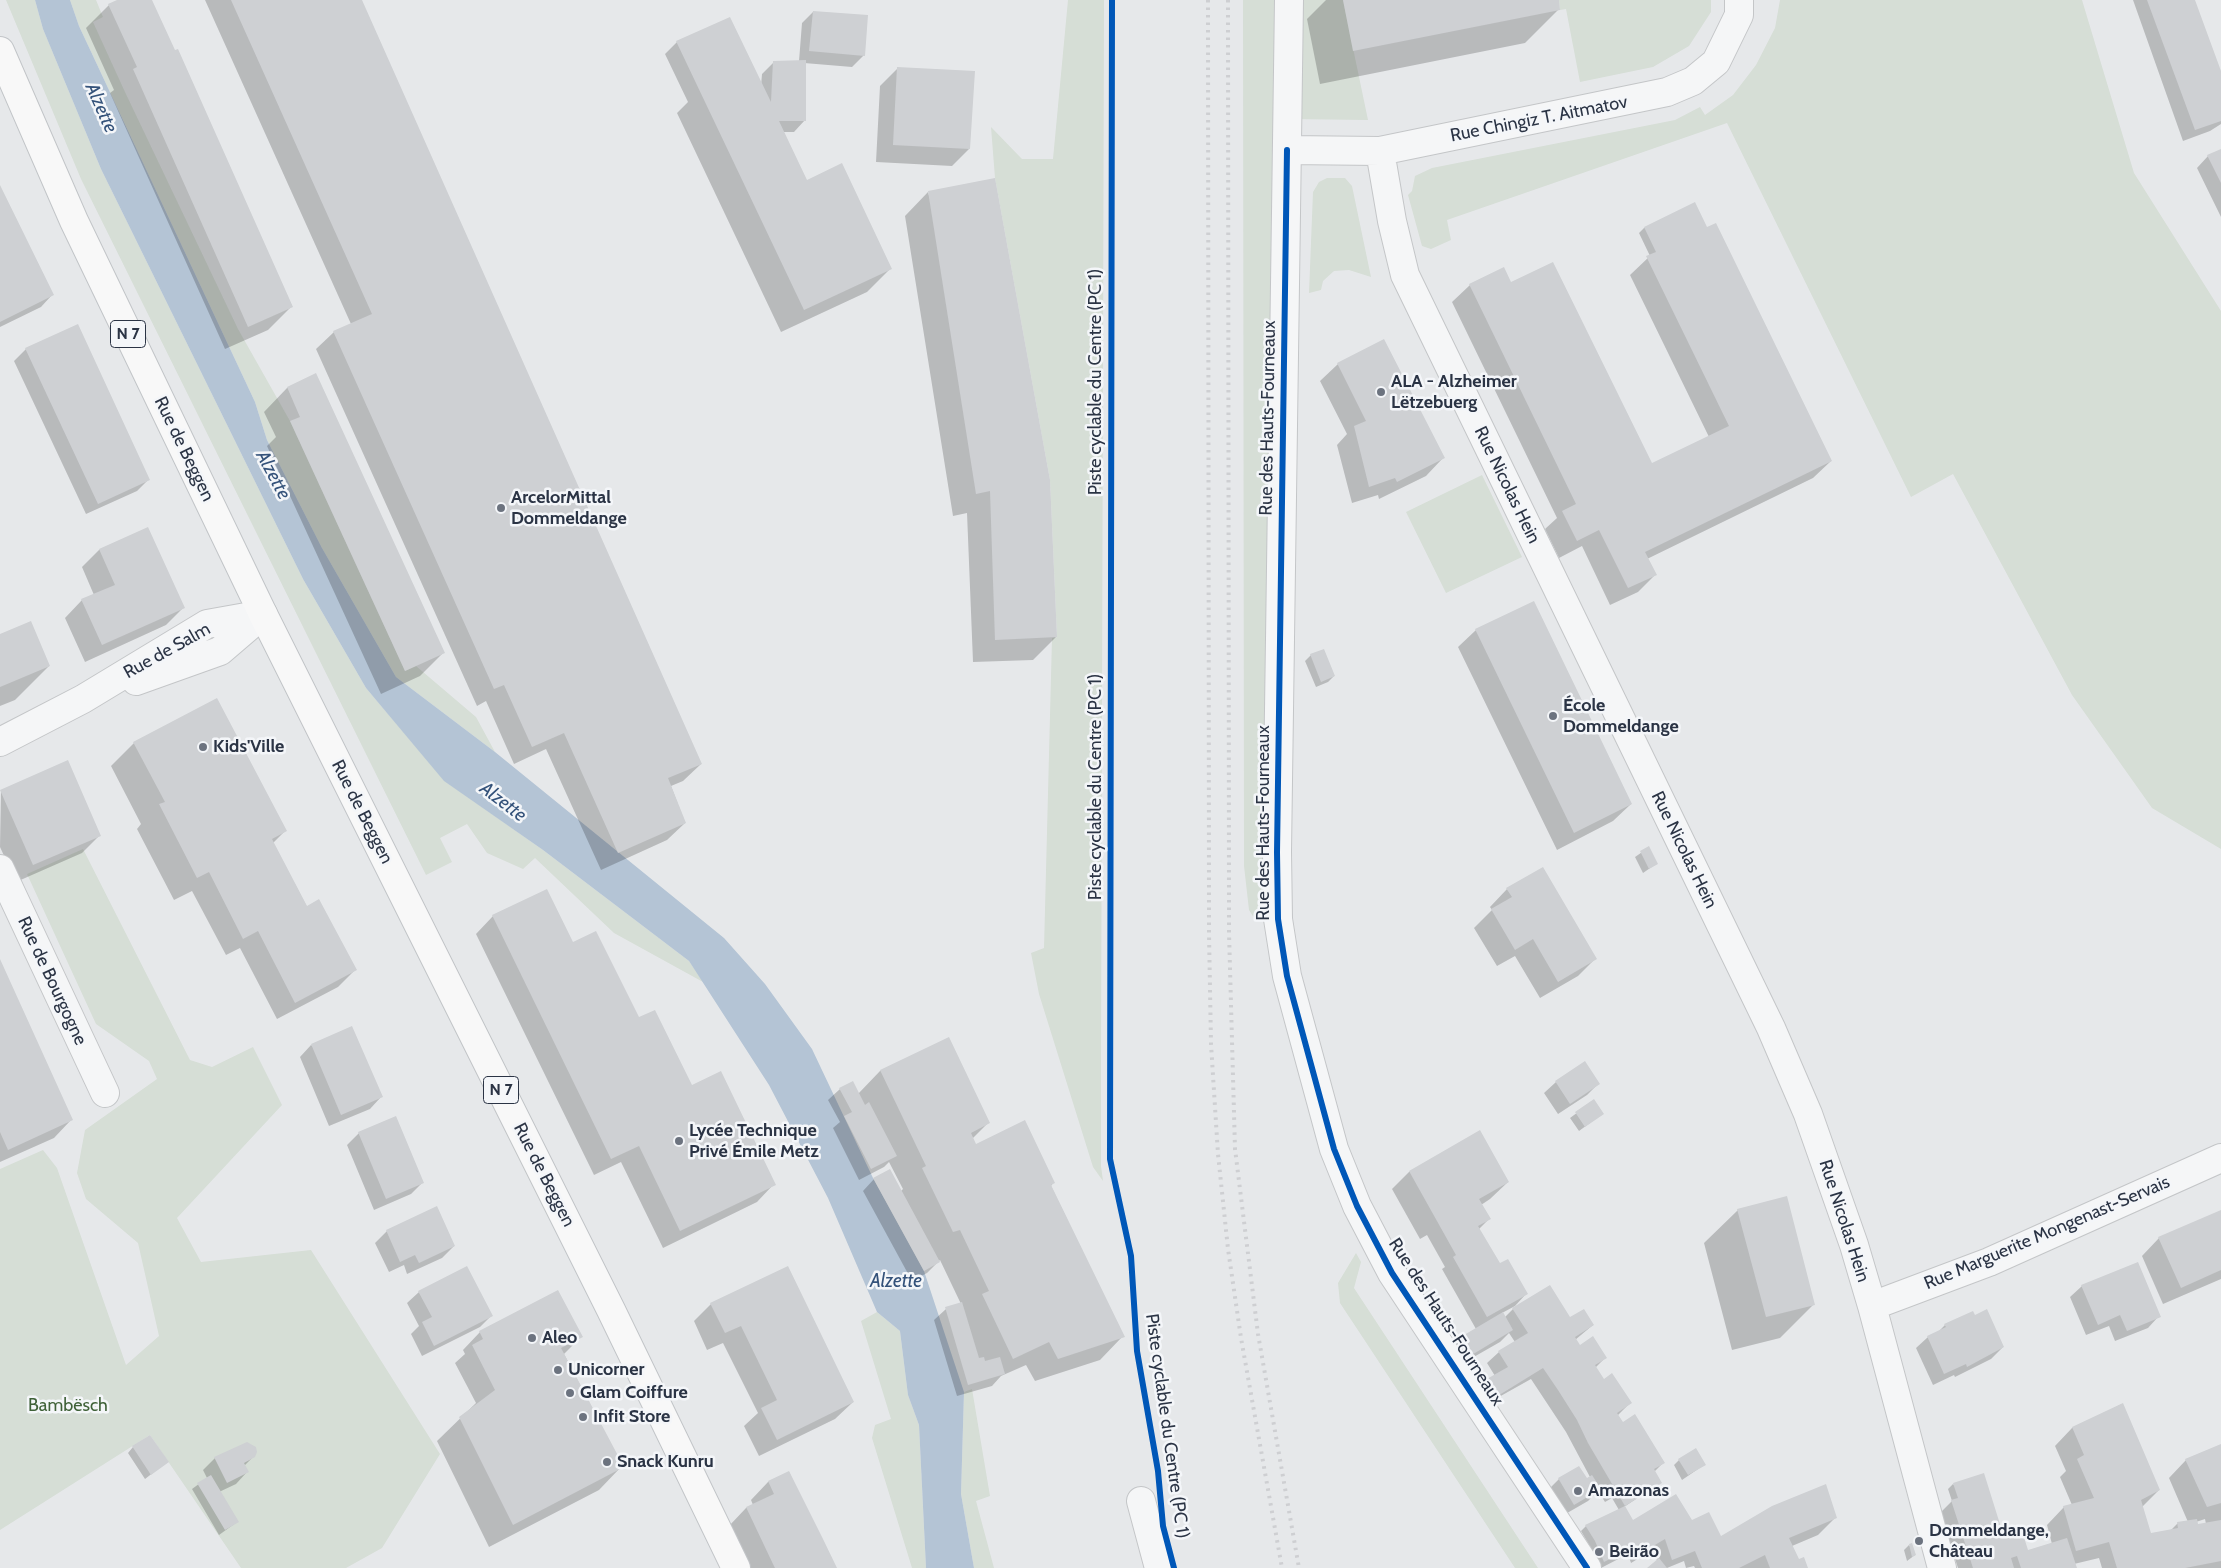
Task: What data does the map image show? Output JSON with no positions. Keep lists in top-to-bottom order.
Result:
{
  "streets": {
    "main road": ["N 7", "Rue de Beggen"],
    "street": [
      "Rue Chingiz T. Aitmatov",
      "Rue des Hauts-Fourneaux",
      "Rue Nicolas Hein",
      "Rue de Salm",
      "Rue de Bourgogne",
      "Rue Marguerite Mongenast-Servais"
    ],
    "cycle path": ["Piste cyclable du Centre (PC 1)"]
  },
  "crossings": [
    ["Rue Chingiz T. Aitmatov", "Rue des Hauts-Fourneaux"],
    ["Rue Chingiz T. Aitmatov", "Rue Nicolas Hein"],
    ["Rue de Beggen", "Rue de Salm"],
    ["Rue Nicolas Hein", "Rue Marguerite Mongenast-Servais"]
  ],
  "water": ["Alzette"],
  "parks": ["Bambësch"],
  "places": [
    "ALA - Alzheimer Lëtzebuerg",
    "ArcelorMittal Dommeldange",
    "École Dommeldange",
    "Kids'Ville",
    "Lycée Technique Privé Émile Metz",
    "Aleo",
    "Unicorner",
    "Glam Coiffure",
    "Infit Store",
    "Snack Kunru",
    "Amazonas",
    "Dommeldange, Château",
    "Beirão"
  ]
}
